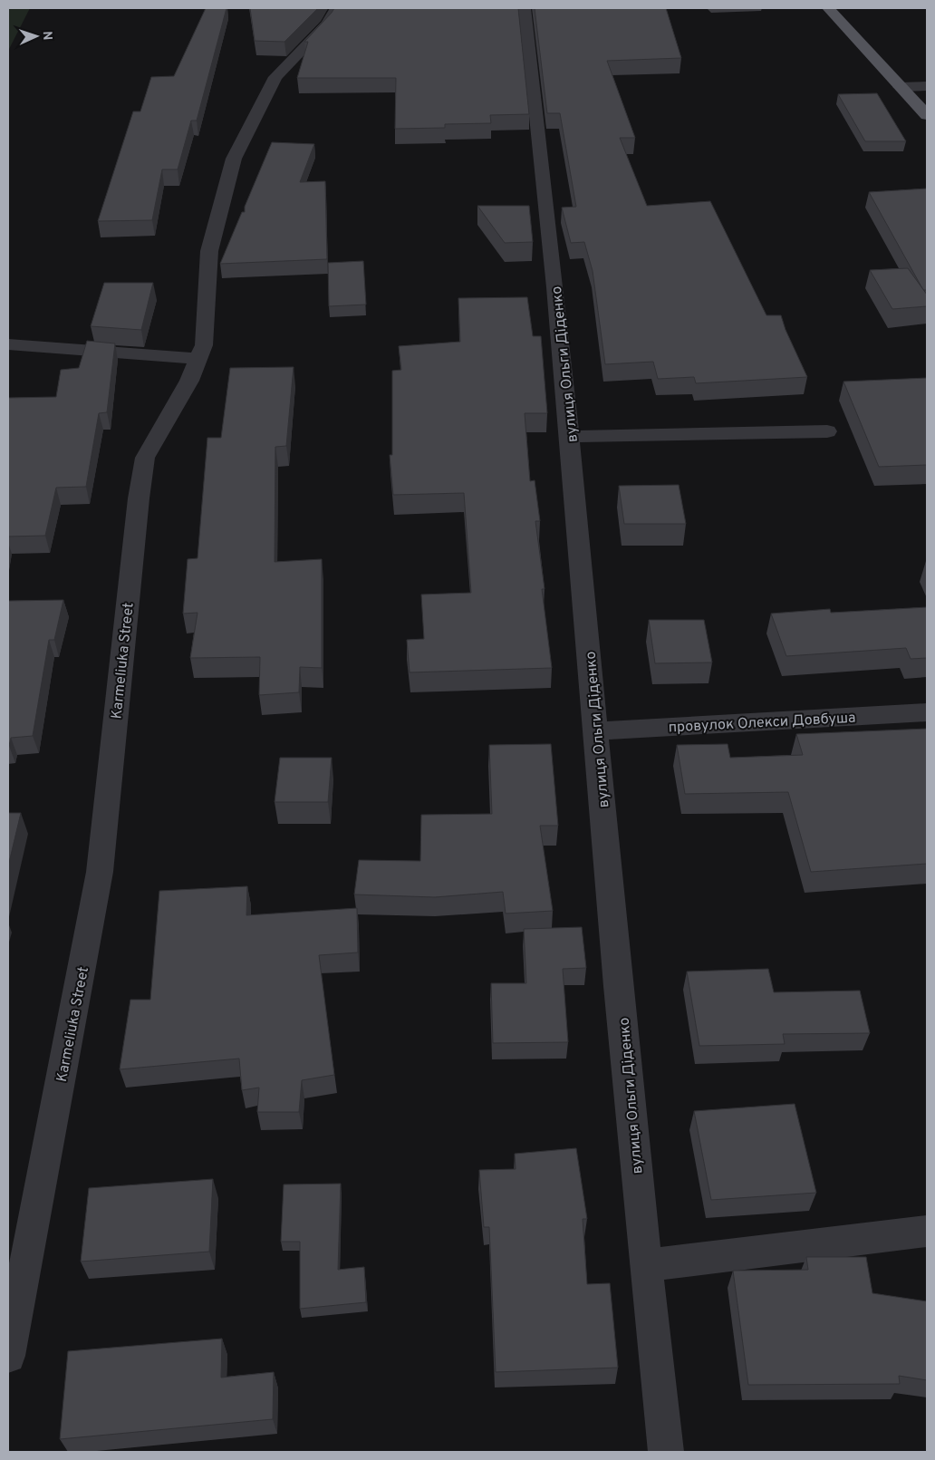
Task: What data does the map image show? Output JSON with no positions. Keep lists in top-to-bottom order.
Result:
{
  "streets": {
    "street": ["вулиця Ольги Діденко", "Karmeliuka Street", "провулок Олекси Довбуша"]
  },
  "crossings": [
    ["вулиця Ольги Діденко", "провулок Олекси Довбуша"]
  ],
  "north": "right"
}
